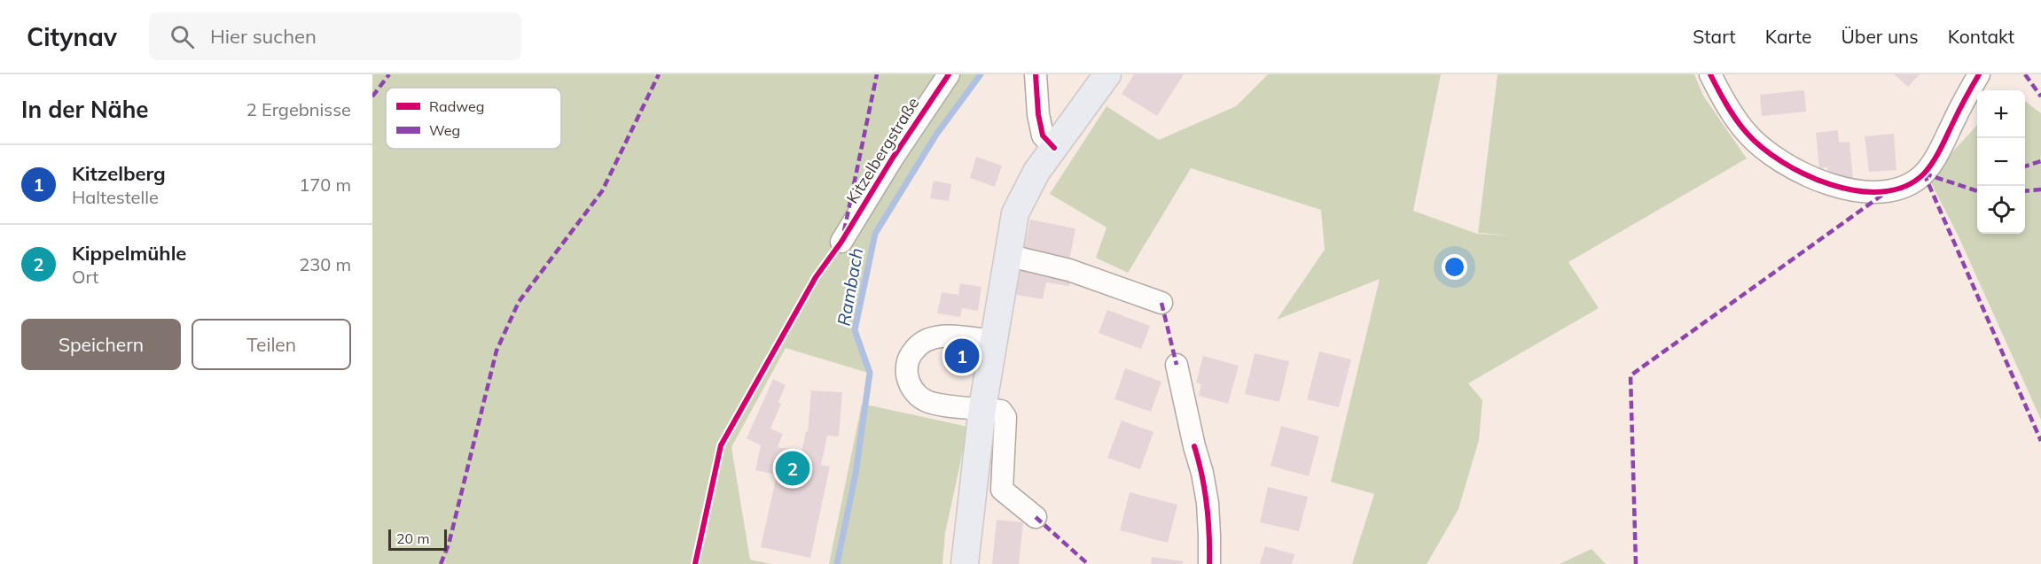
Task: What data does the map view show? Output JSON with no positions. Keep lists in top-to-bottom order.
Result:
{
  "streets": {
    "street": ["Kitzelbergstraße"]
  },
  "water": ["Rambach"],
  "legend": ["Radweg", "Weg"],
  "scale_bar": "20 m",
  "page": {
    "header": "Citynav",
    "search": "Hier suchen",
    "nav": [
      "Start",
      "Karte",
      "Über uns",
      "Kontakt"
    ],
    "heading": ["In der Nähe", "2 Ergebnisse"],
    "map_buttons": ["+", "−"],
    "list": [
      {
        "mark": "1",
        "name": "Kitzelberg",
        "note": "Haltestelle",
        "value": "170 m"
      },
      {
        "mark": "2",
        "name": "Kippelmühle",
        "note": "Ort",
        "value": "230 m"
      }
    ],
    "buttons": ["Speichern", "Teilen"],
    "pins": ["1", "2"],
    "scale": "20 m"
  }
}
